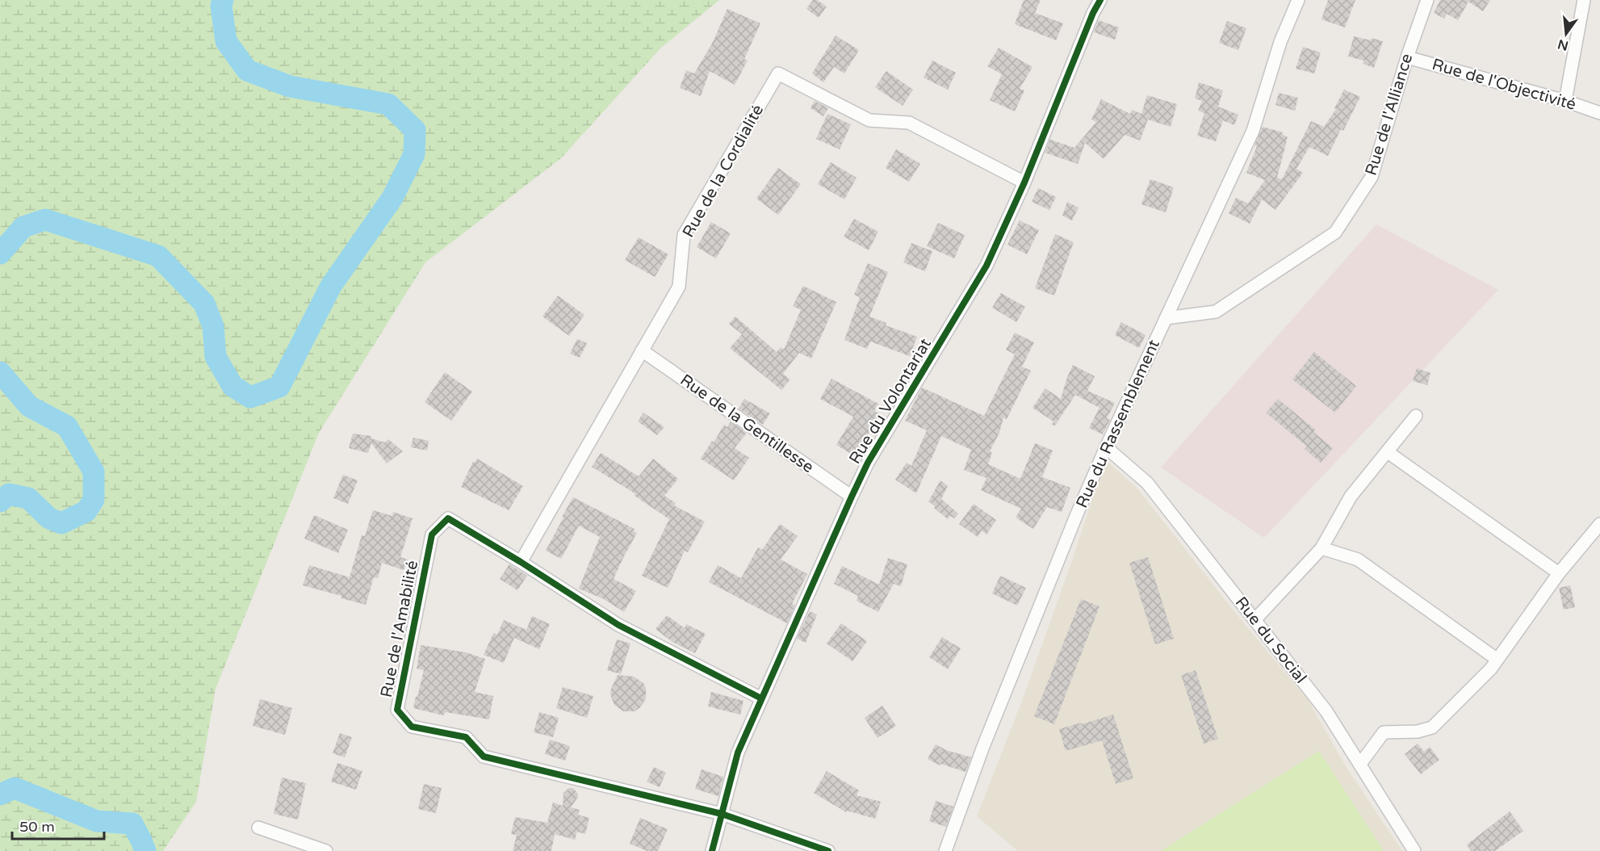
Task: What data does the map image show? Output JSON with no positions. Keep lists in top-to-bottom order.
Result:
{
  "streets": {
    "street": [
      "Rue de l'Objectivité",
      "Rue de l'Alliance",
      "Rue de la Cordialité",
      "Rue du Volontariat",
      "Rue de la Gentillesse",
      "Rue du Rassemblement",
      "Rue de l'Amabilité",
      "Rue du Social"
    ]
  },
  "crossings": [
    ["Rue de l'Objectivité", "Rue de l'Alliance"],
    ["Rue de l'Alliance", "Rue du Rassemblement"],
    ["Rue de la Cordialité", "Rue du Volontariat"],
    ["Rue de la Cordialité", "Rue de la Gentillesse"],
    ["Rue de la Cordialité", "Rue de l'Amabilité"],
    ["Rue du Volontariat", "Rue de la Gentillesse"],
    ["Rue du Volontariat", "Rue de l'Amabilité"],
    ["Rue du Rassemblement", "Rue du Social"]
  ],
  "scale_bar": "50 m",
  "north": "bottom"
}
